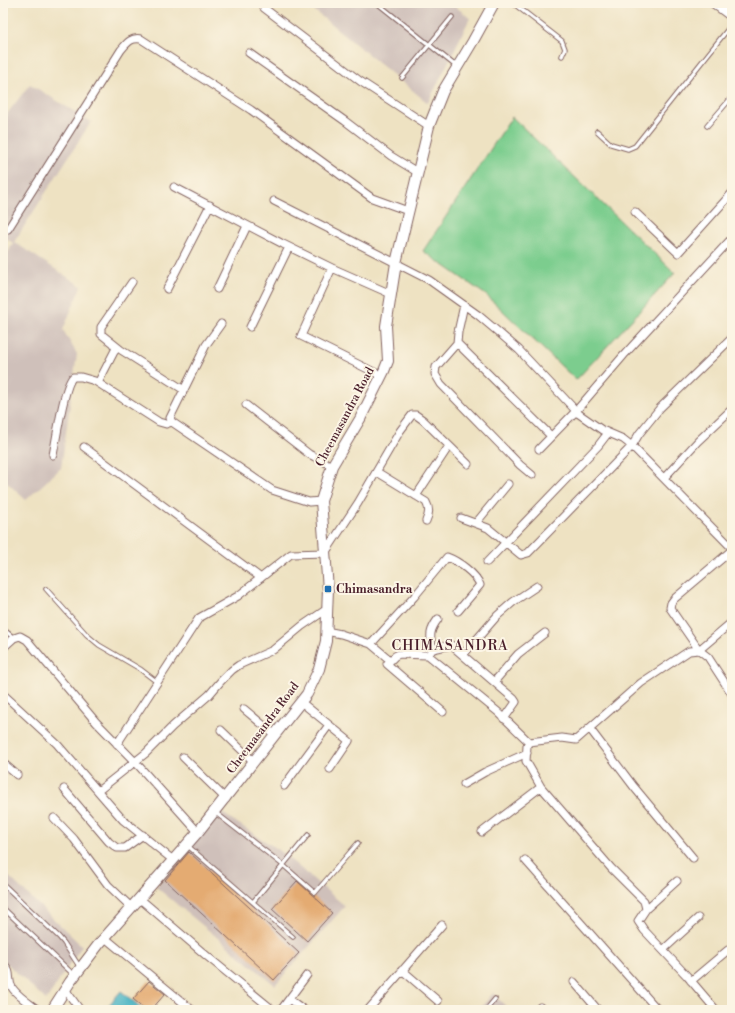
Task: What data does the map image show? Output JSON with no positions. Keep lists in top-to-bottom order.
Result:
{
  "streets": {
    "street": ["Cheemasandra Road"]
  },
  "districts": ["CHIMASANDRA"],
  "places": {
    "transit": ["Chimasandra"]
  }
}
